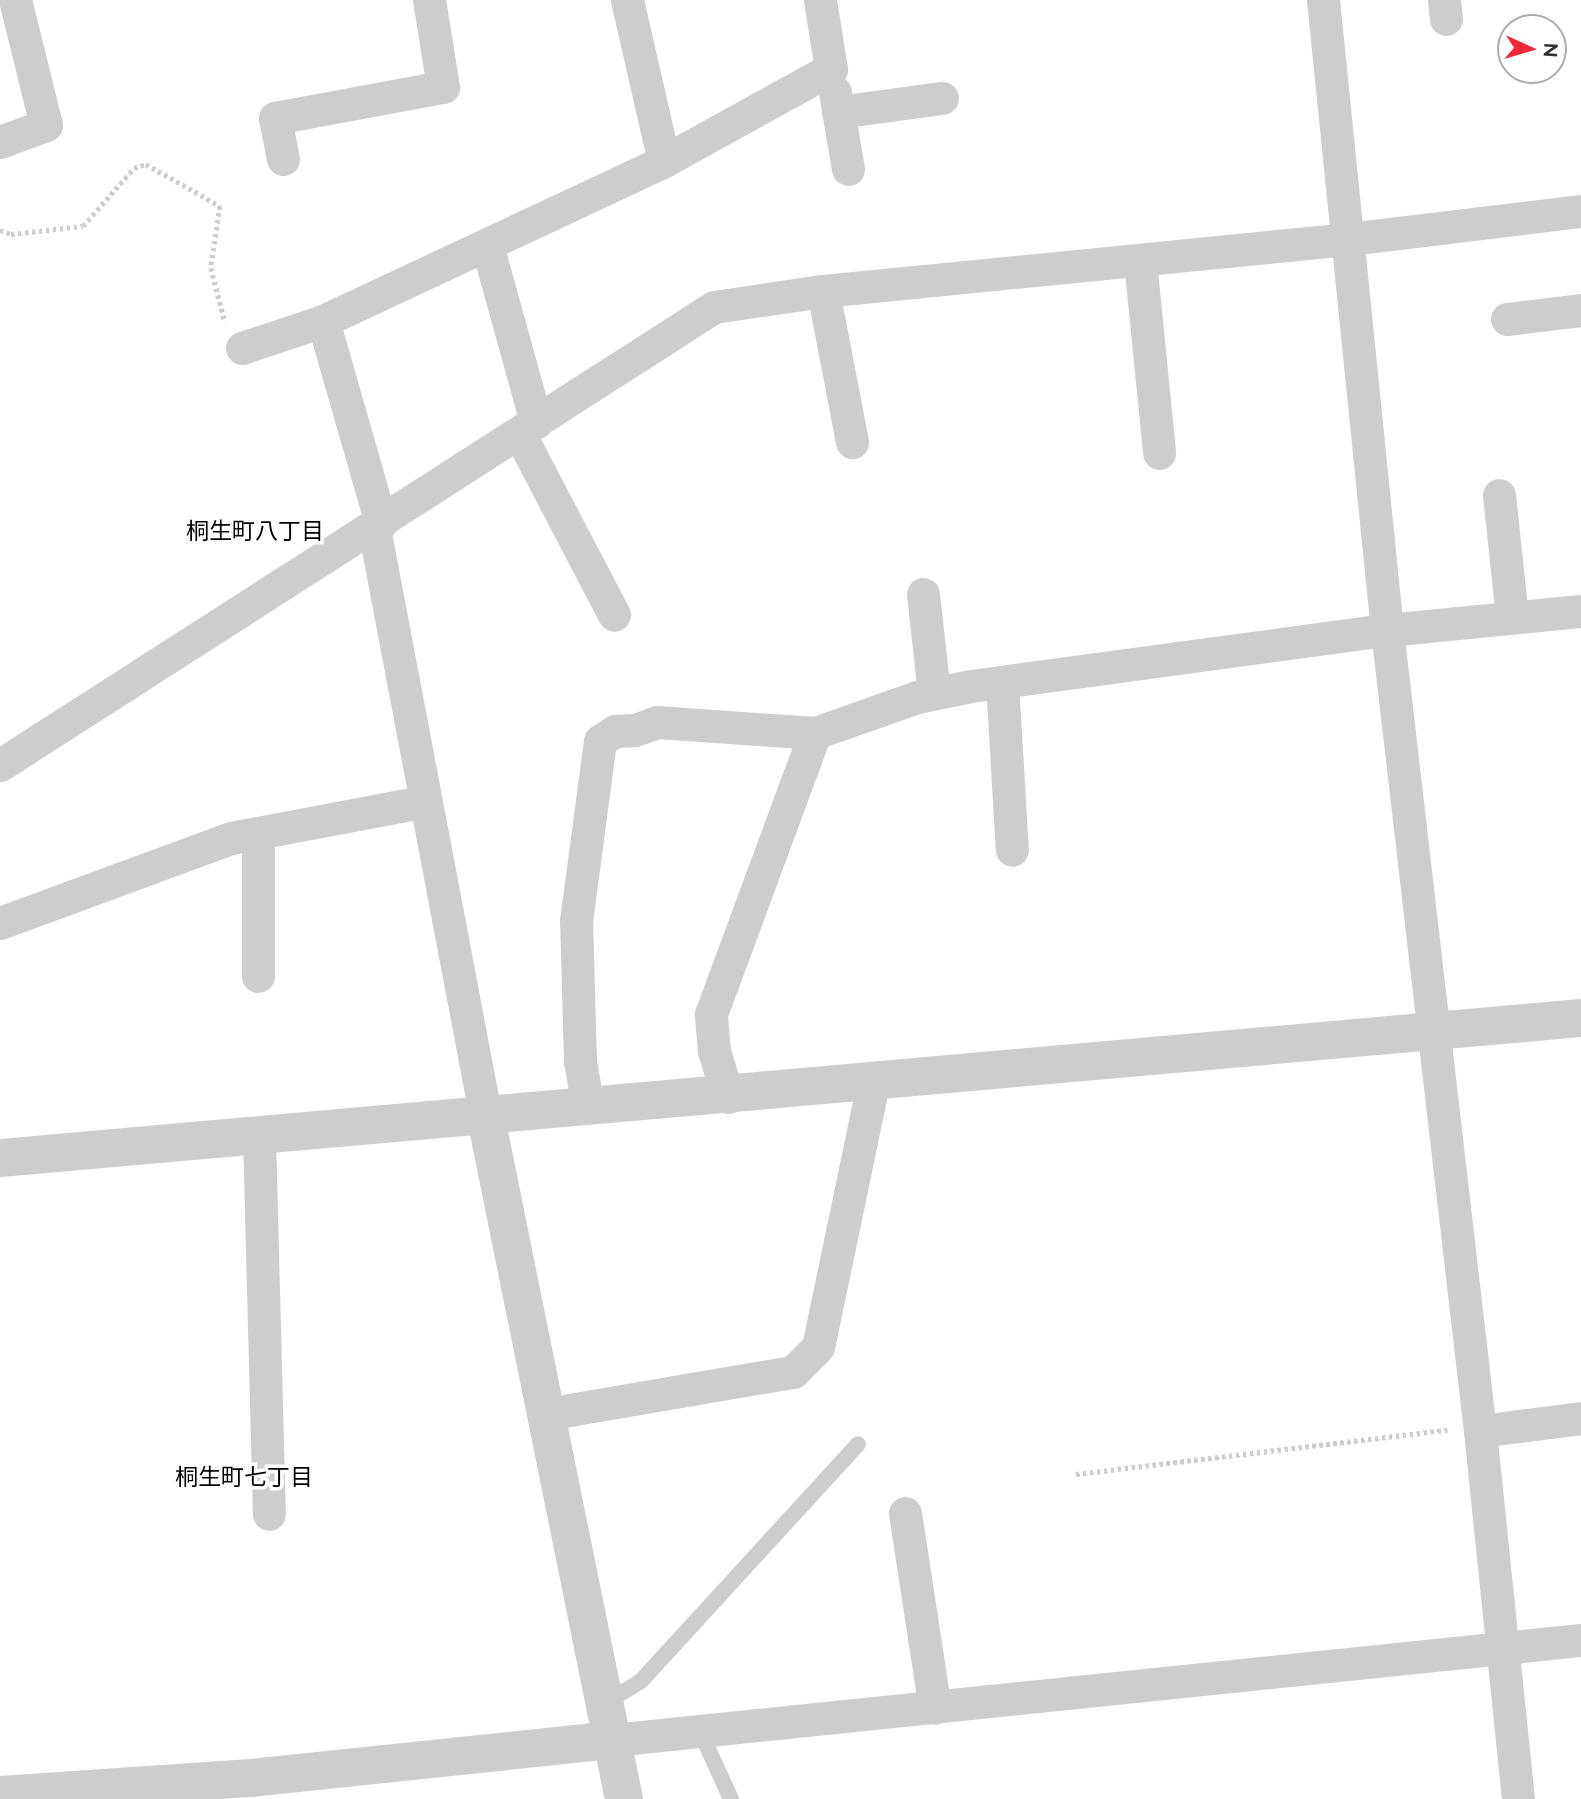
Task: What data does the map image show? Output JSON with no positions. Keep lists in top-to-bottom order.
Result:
{
  "districts": ["桐生町八丁目", "桐生町七丁目"],
  "north": "right"
}
